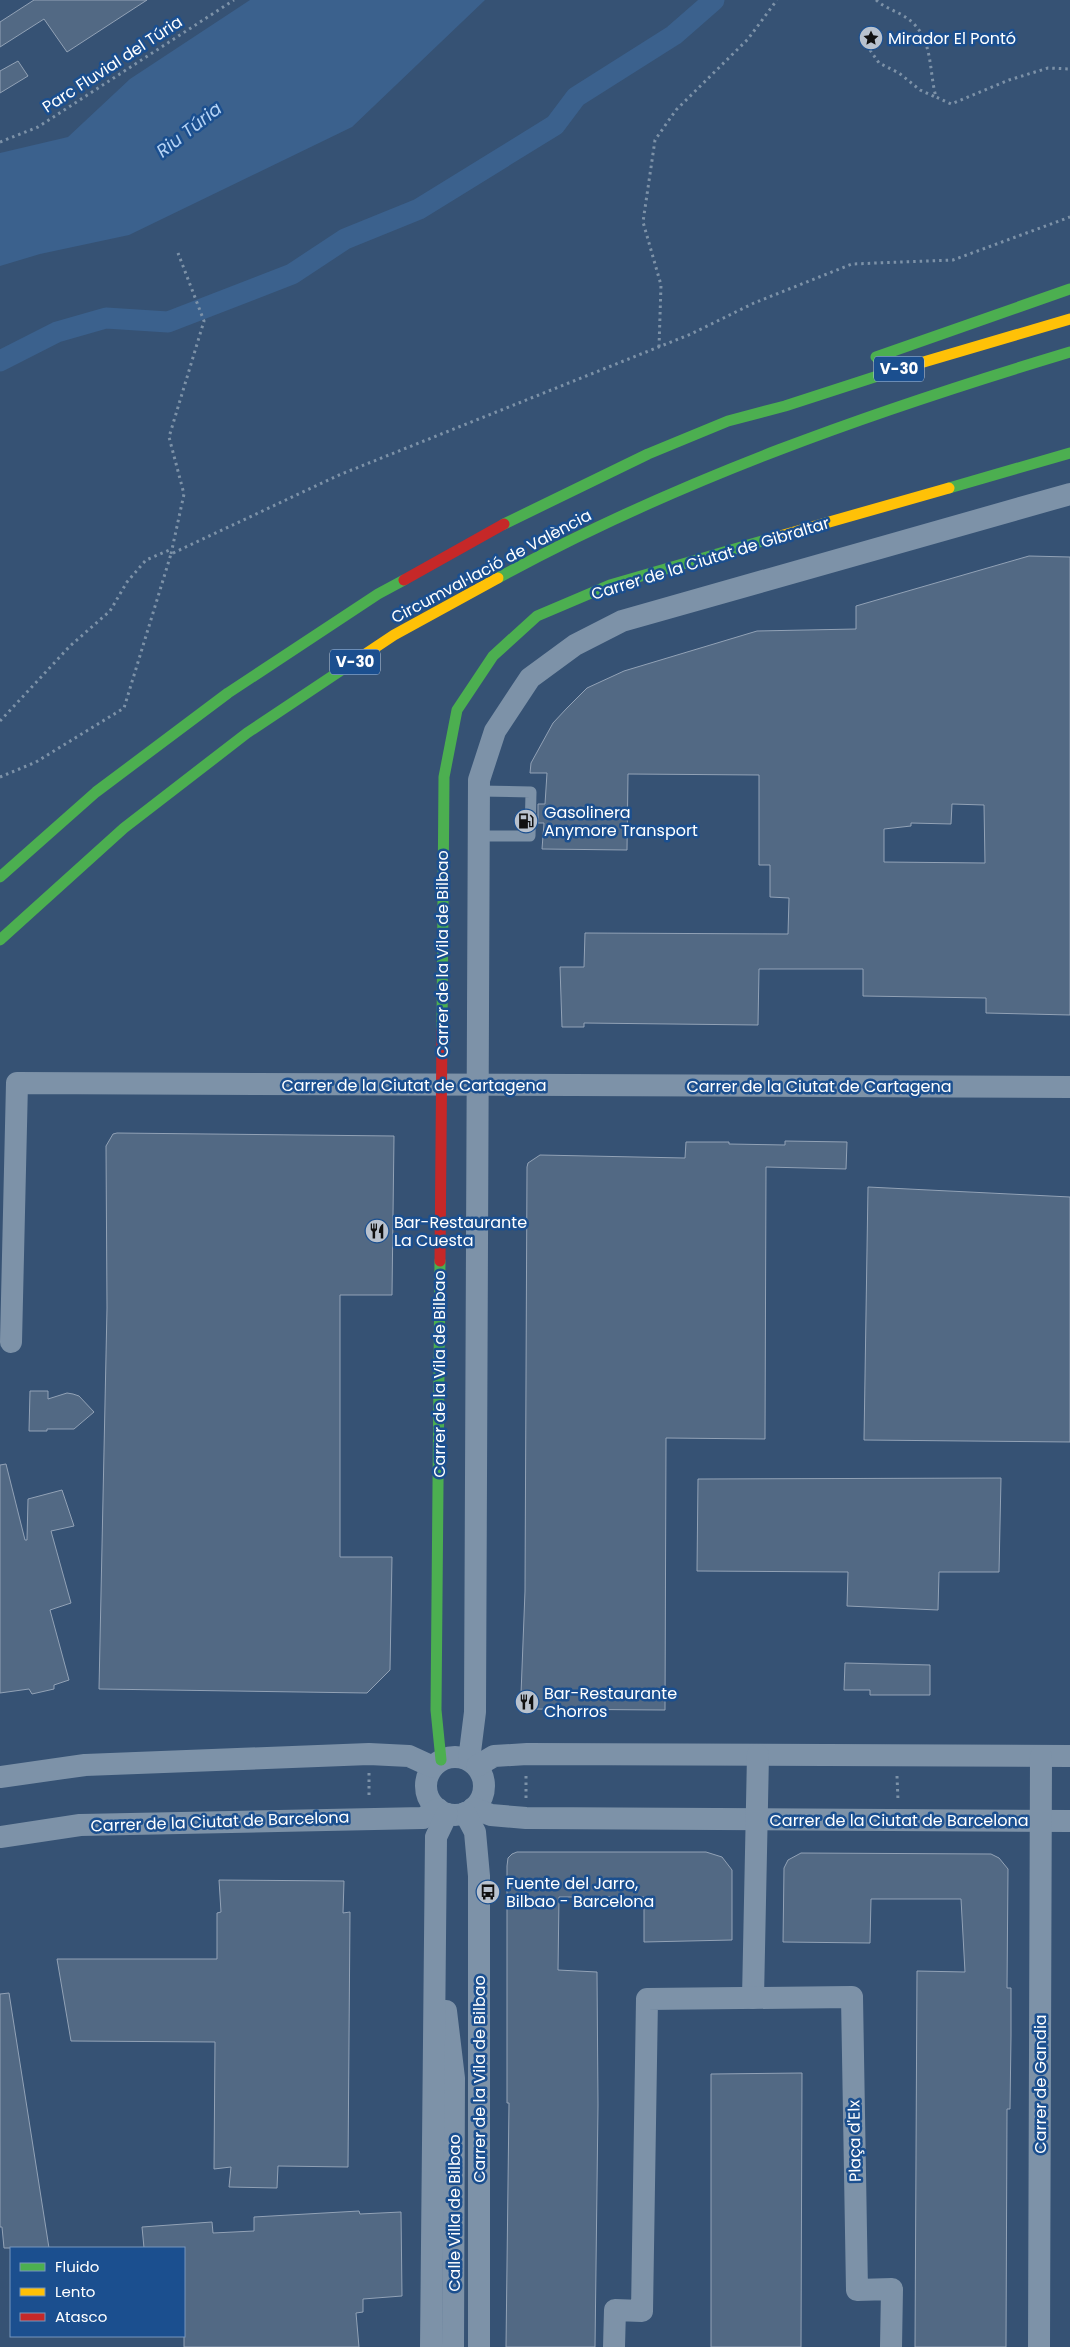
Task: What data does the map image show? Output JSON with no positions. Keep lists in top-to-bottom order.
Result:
{
  "streets": {
    "main road": [
      "V-30",
      "Carrer de la Ciutat de Gibraltar",
      "Circumval·lació de València",
      "Carrer de la Vila de Bilbao"
    ],
    "street": [
      "Carrer de la Ciutat de Cartagena",
      "Carrer de la Ciutat de Barcelona",
      "Carrer de Gandia",
      "Plaça d'Elx",
      "Calle Villa de Bilbao"
    ],
    "path": ["Parc Fluvial del Túria"]
  },
  "crossings": [
    ["Carrer de la Ciutat de Gibraltar", "Carrer de la Vila de Bilbao"],
    ["Carrer de la Vila de Bilbao", "Carrer de la Ciutat de Cartagena"],
    ["Carrer de la Vila de Bilbao", "Carrer de la Ciutat de Barcelona"],
    ["Carrer de la Vila de Bilbao", "Calle Villa de Bilbao"],
    ["Carrer de la Ciutat de Barcelona", "Carrer de Gandia"]
  ],
  "water": ["Riu Túria"],
  "places": {
    "place": ["Mirador El Pontó"],
    "fuel station": ["Gasolinera Anymore Transport"],
    "restaurant": ["Bar-Restaurante La Cuesta", "Bar-Restaurante Chorros"],
    "bus stop": ["Fuente del Jarro, Bilbao - Barcelona"]
  },
  "legend": ["Fluido", "Lento", "Atasco"]
}
